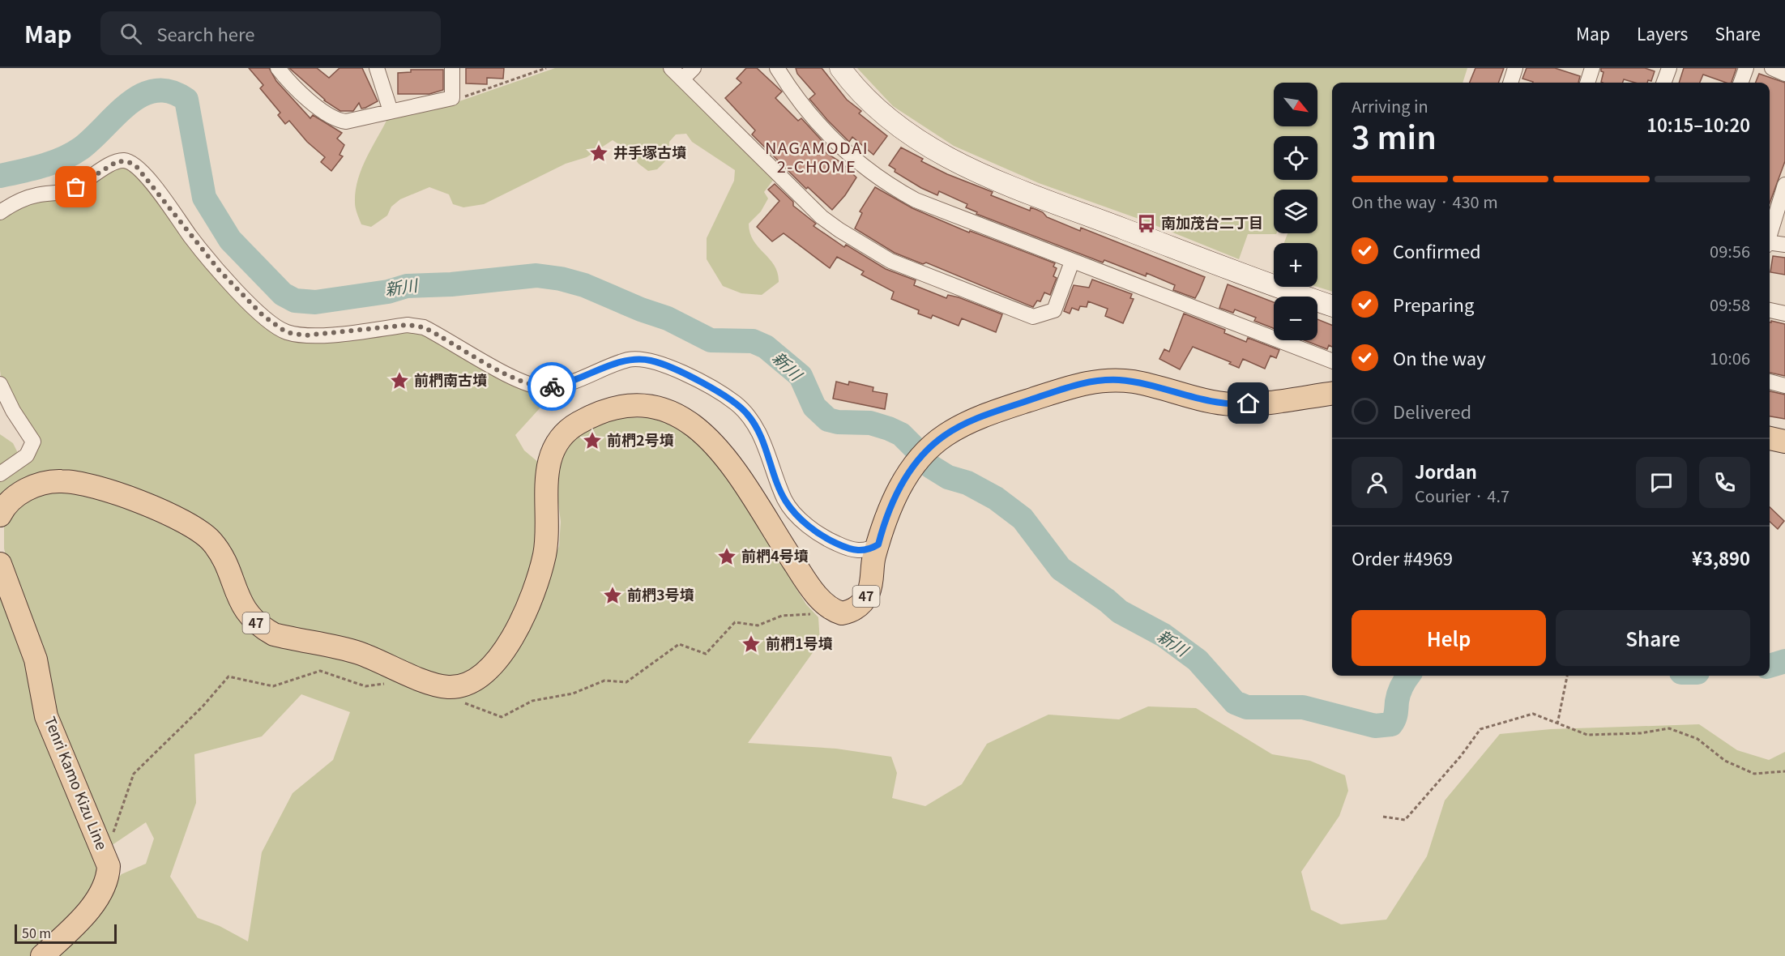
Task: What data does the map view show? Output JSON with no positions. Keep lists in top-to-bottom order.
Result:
{
  "streets": {
    "main road": ["47", "Tenri Kamo Kizu Line"]
  },
  "districts": ["NAGAMODAI 2-CHOME"],
  "water": ["新川"],
  "places": {
    "place": [
      "井手塚古墳",
      "前椚南古墳",
      "前椚2号墳",
      "前椚4号墳",
      "前椚3号墳",
      "前椚1号墳"
    ],
    "bus stop": ["南加茂台二丁目"]
  },
  "scale_bar": "50 m",
  "north": "bottom right",
  "page": {
    "header": "Map",
    "search": "Search here",
    "nav": ["Map", "Layers", "Share"],
    "map_buttons": ["+", "−"],
    "heading": ["3 min", "Arriving in", "10:15–10:20"],
    "panel": [
      "Jordan",
      "Courier · 4.7",
      "Order #4969",
      "¥3,890"
    ],
    "bar": "On the way · 430 m",
    "list": [
      ["Confirmed", "09:56"],
      ["Preparing", "09:58"],
      ["On the way", "10:06"],
      "Delivered"
    ],
    "buttons": ["Help", "Share"],
    "scale": "50 m"
  }
}
